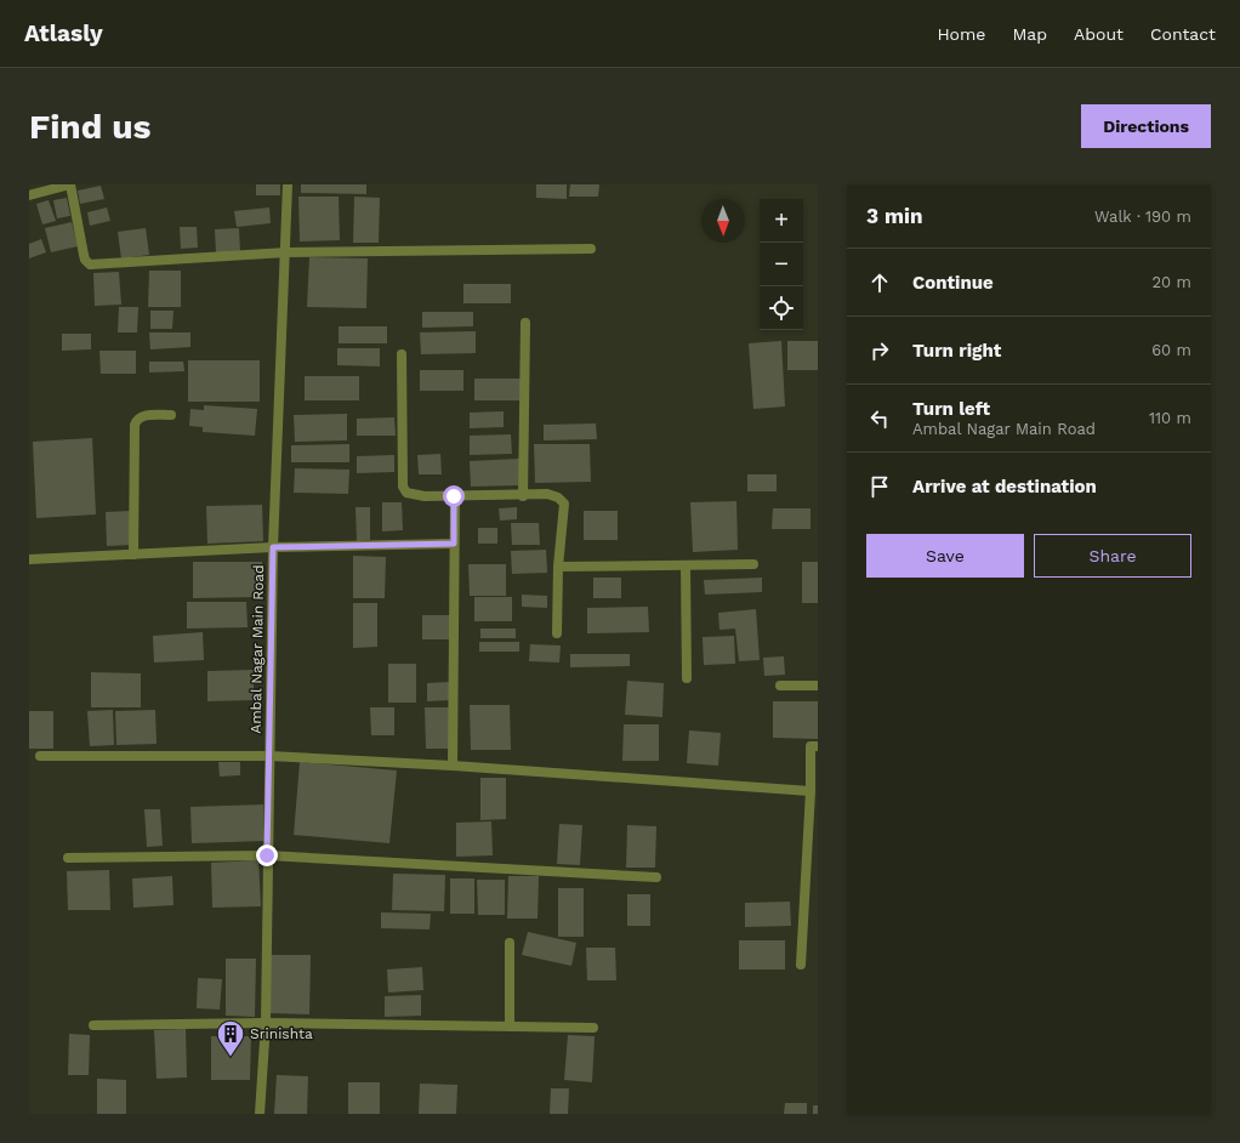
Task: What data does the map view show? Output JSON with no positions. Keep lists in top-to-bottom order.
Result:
{
  "streets": {
    "street": ["Ambal Nagar Main Road"]
  },
  "places": {
    "building": ["Srinishta"]
  },
  "north": "bottom",
  "page": {
    "header": "Atlasly",
    "nav": [
      "Home",
      "Map",
      "About",
      "Contact"
    ],
    "buttons": [
      "Directions",
      ["Save", "Share"]
    ],
    "title": "Find us",
    "heading": ["3 min", "Walk · 190 m"],
    "map_buttons": ["+", "−"],
    "list": [
      ["Continue", "20 m"],
      ["Turn right", "60 m"],
      ["Turn left", "Ambal Nagar Main Road", "110 m"],
      "Arrive at destination"
    ]
  }
}
